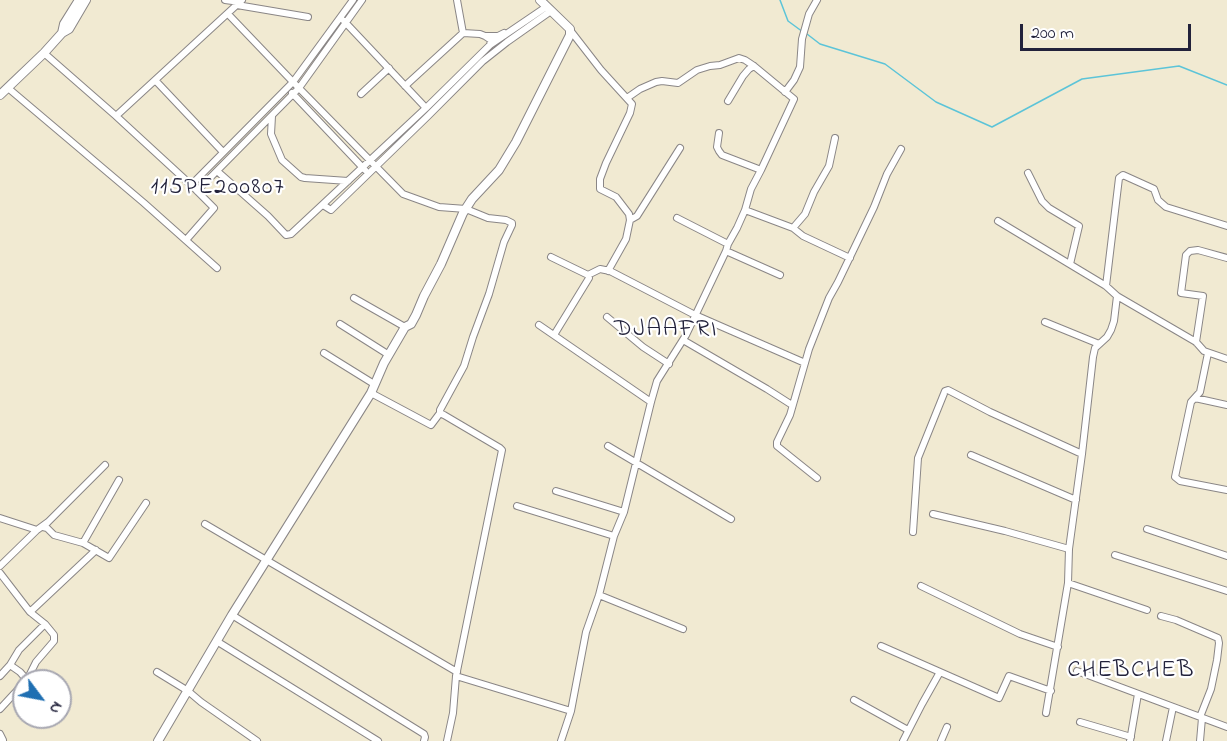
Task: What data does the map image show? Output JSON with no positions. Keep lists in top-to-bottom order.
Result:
{
  "districts": ["115PE200807", "DJAAFRI", "CHEBCHEB"],
  "scale_bar": "200 m",
  "north": "bottom right"
}
